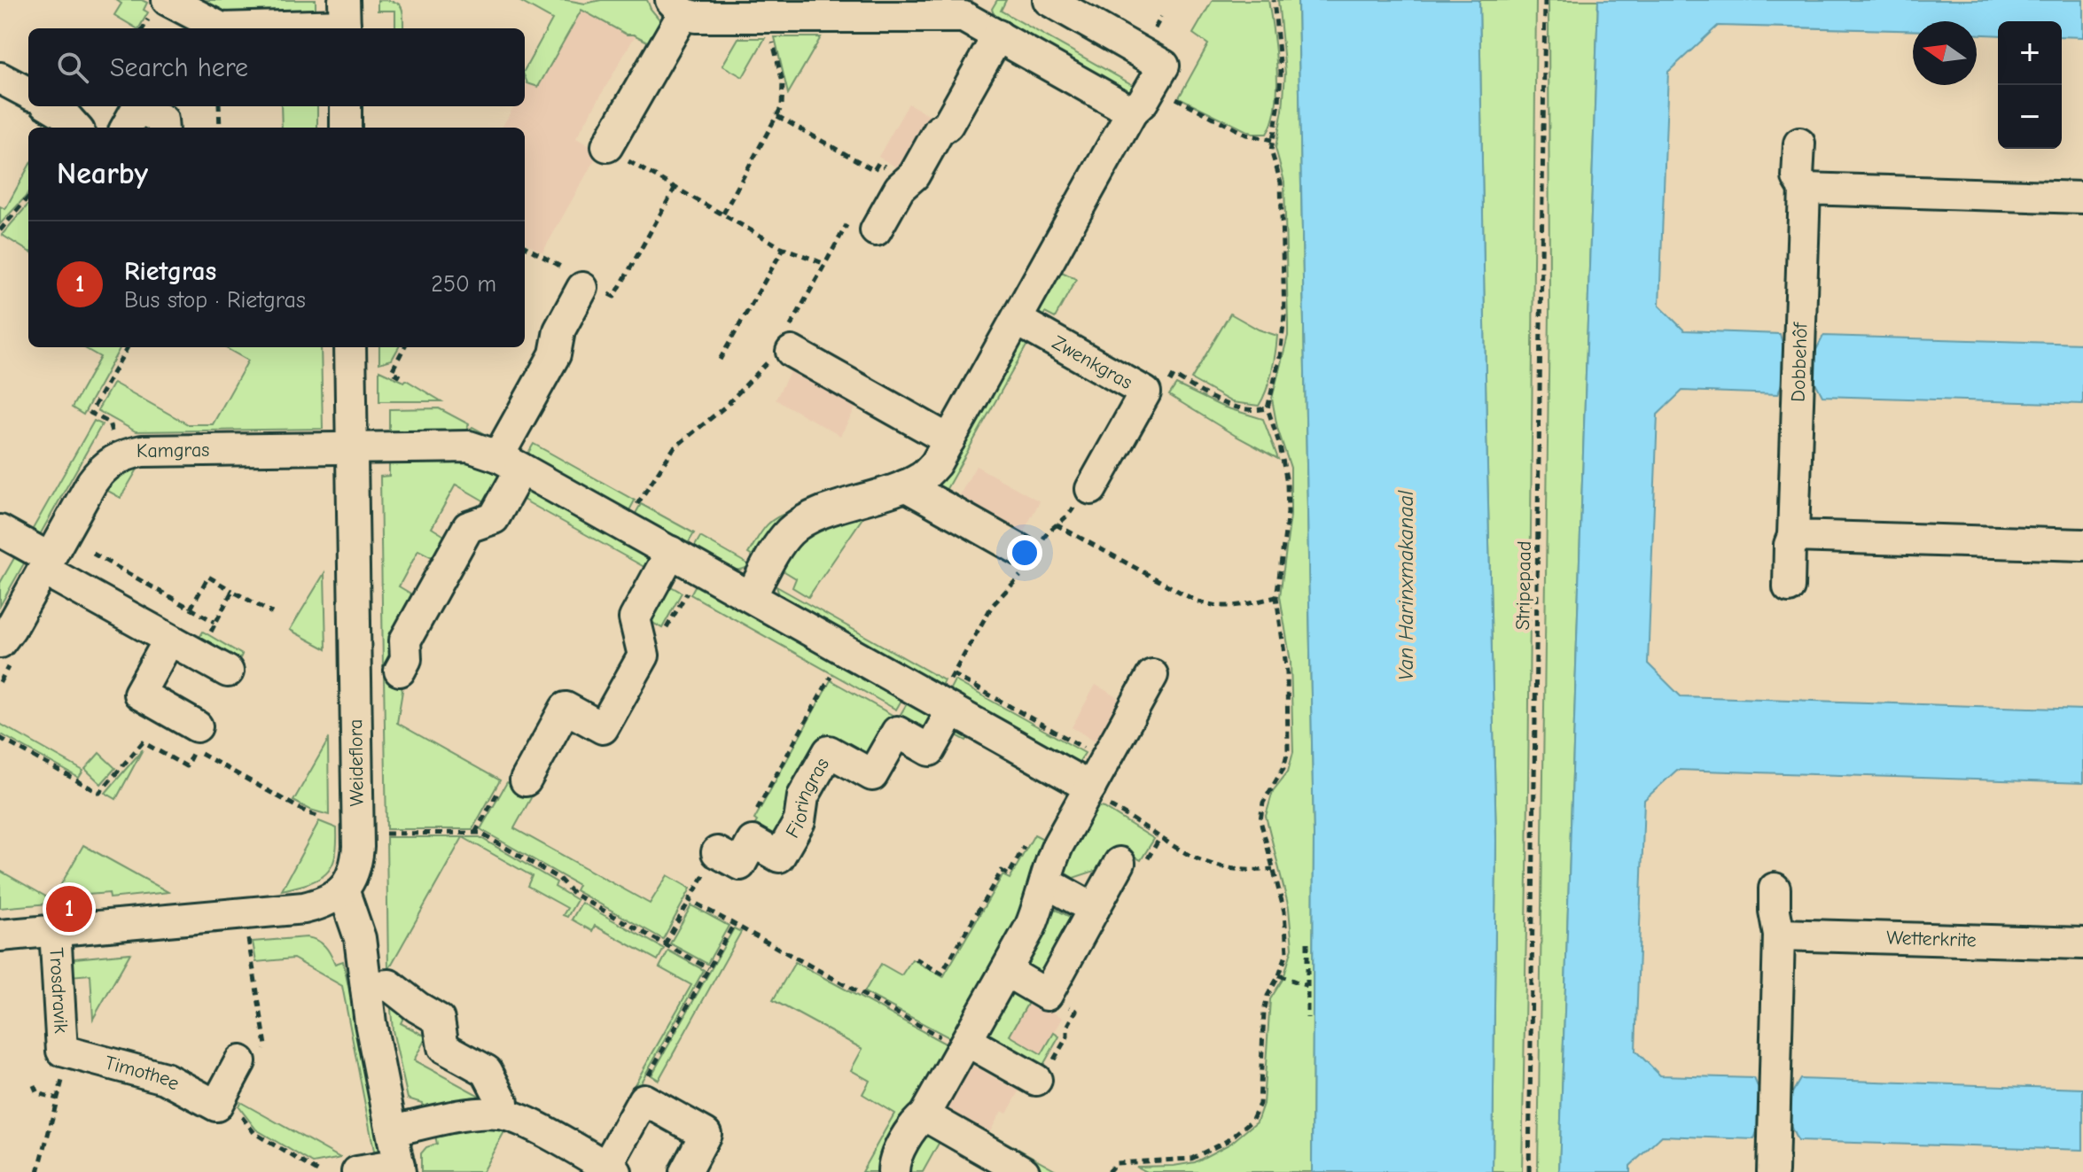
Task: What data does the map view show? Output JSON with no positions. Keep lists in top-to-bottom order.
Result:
{
  "streets": {
    "street": [
      "Zwenkgras",
      "Dobbehôf",
      "Kamgras",
      "Weideflora",
      "Fioringras",
      "Wetterkrite",
      "Trosdravik",
      "Timothee"
    ],
    "path": ["Stripepaad"]
  },
  "crossings": [
    ["Kamgras", "Weideflora"],
    ["Trosdravik", "Timothee"]
  ],
  "water": ["Van Harinxmakanaal"],
  "north": "left",
  "page": {
    "map_buttons": ["+", "−"],
    "search": "Search here",
    "heading": "Nearby",
    "list": [
      {
        "mark": "1",
        "name": "Rietgras",
        "note": "Bus stop · Rietgras",
        "value": "250 m"
      }
    ],
    "pins": "1"
  }
}
